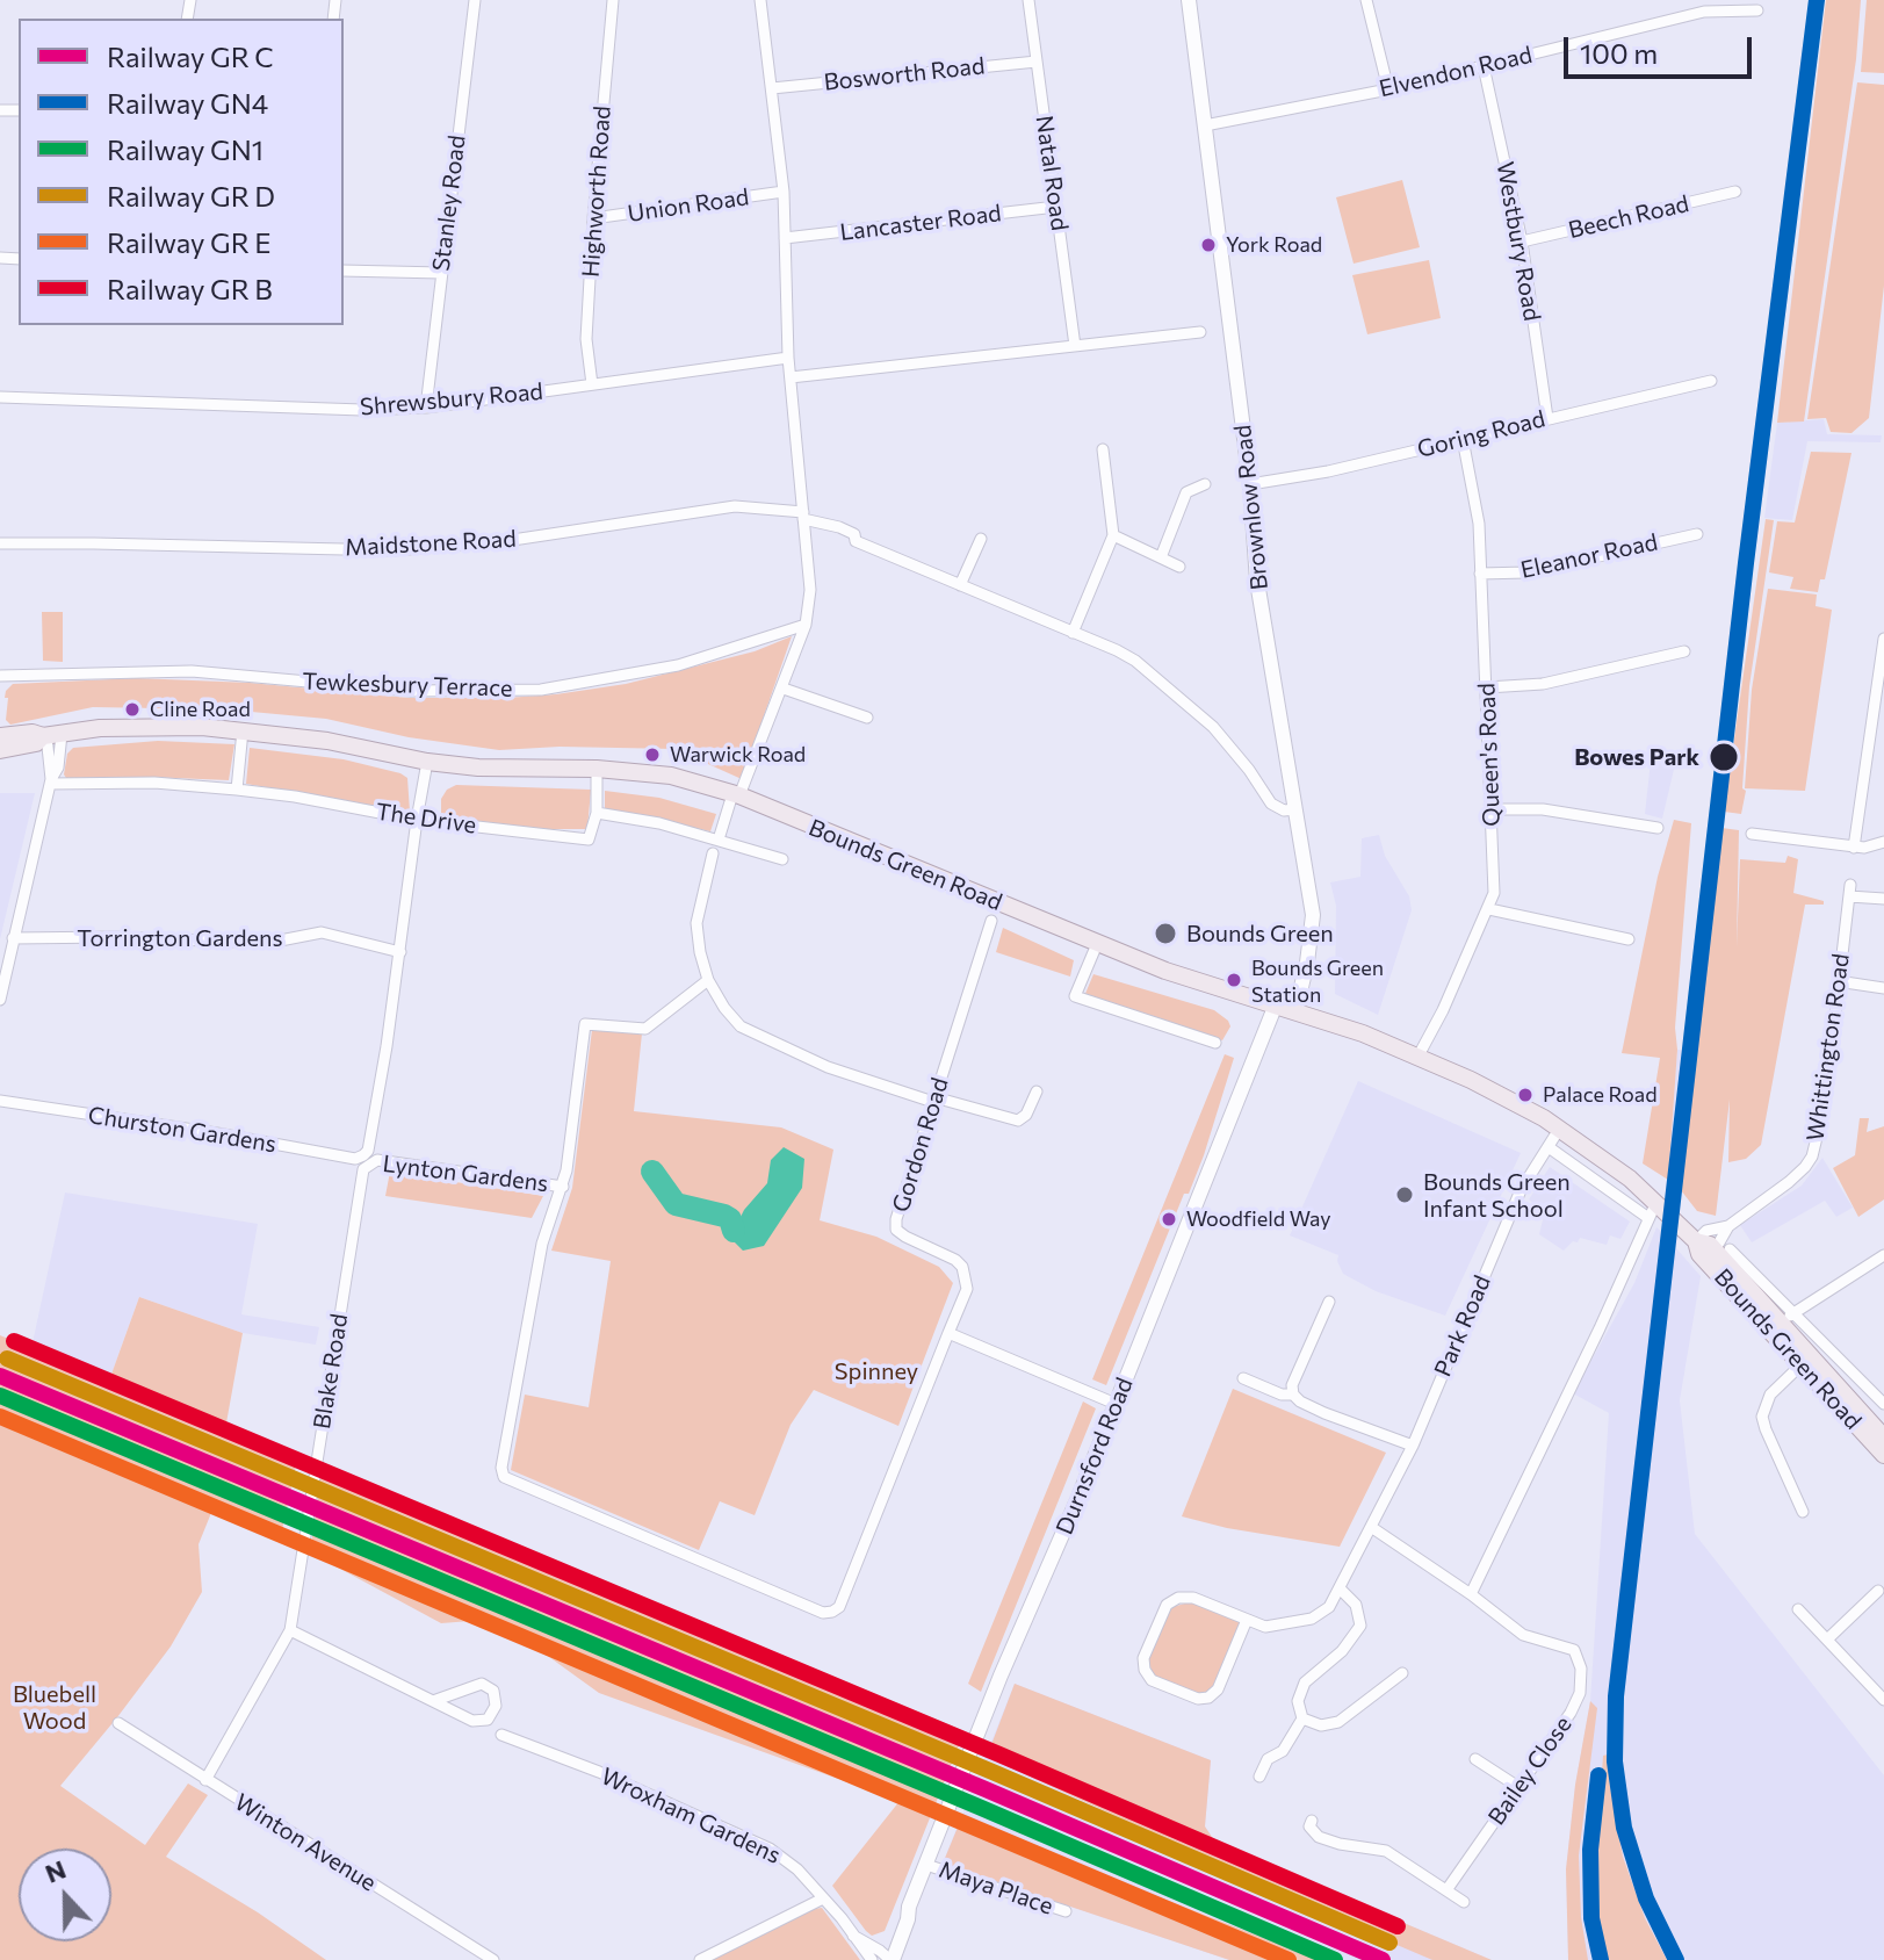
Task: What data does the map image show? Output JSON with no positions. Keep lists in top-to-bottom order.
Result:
{
  "streets": {
    "main road": ["Brownlow Road", "Bounds Green Road", "Durnsford Road"],
    "street": [
      "Elvendon Road",
      "Bosworth Road",
      "Natal Road",
      "Highworth Road",
      "Stanley Road",
      "Union Road",
      "Beech Road",
      "Lancaster Road",
      "Westbury Road",
      "Shrewsbury Road",
      "Goring Road",
      "Maidstone Road",
      "Eleanor Road",
      "Tewkesbury Terrace",
      "Queen's Road",
      "The Drive",
      "Torrington Gardens",
      "Whittington Road",
      "Churston Gardens",
      "Gordon Road",
      "Lynton Gardens",
      "Park Road",
      "Blake Road",
      "Bailey Close",
      "Wroxham Gardens",
      "Winton Avenue",
      "Maya Place"
    ]
  },
  "crossings": [
    ["Elvendon Road", "Westbury Road"],
    ["Elvendon Road", "Brownlow Road"],
    ["Bosworth Road", "Natal Road"],
    ["Natal Road", "Lancaster Road"],
    ["Highworth Road", "Union Road"],
    ["Highworth Road", "Shrewsbury Road"],
    ["Stanley Road", "Shrewsbury Road"],
    ["Beech Road", "Westbury Road"],
    ["Westbury Road", "Goring Road"],
    ["Goring Road", "Brownlow Road"],
    ["Goring Road", "Queen's Road"],
    ["Brownlow Road", "Bounds Green Road"],
    ["Eleanor Road", "Queen's Road"],
    ["Queen's Road", "Bounds Green Road"],
    ["The Drive", "Blake Road"],
    ["Bounds Green Road", "Whittington Road"],
    ["Bounds Green Road", "Park Road"],
    ["Bounds Green Road", "Blake Road"],
    ["Bounds Green Road", "Durnsford Road"],
    ["Torrington Gardens", "Blake Road"],
    ["Churston Gardens", "Lynton Gardens"],
    ["Churston Gardens", "Blake Road"],
    ["Lynton Gardens", "Blake Road"],
    ["Blake Road", "Winton Avenue"],
    ["Durnsford Road", "Wroxham Gardens"],
    ["Durnsford Road", "Maya Place"]
  ],
  "parks": ["Spinney", "Bluebell Wood"],
  "places": [
    "York Road",
    "Cline Road",
    "Warwick Road",
    "Bowes Park",
    "Bounds Green",
    "Bounds Green Station",
    "Palace Road",
    "Bounds Green Infant School",
    "Woodfield Way"
  ],
  "lines": ["rail line GN4", "rail line GN1"],
  "legend": [
    "Railway GR C",
    "Railway GN4",
    "Railway GN1",
    "Railway GR D",
    "Railway GR E",
    "Railway GR B"
  ],
  "scale_bar": "100 m",
  "north": "top"
}
